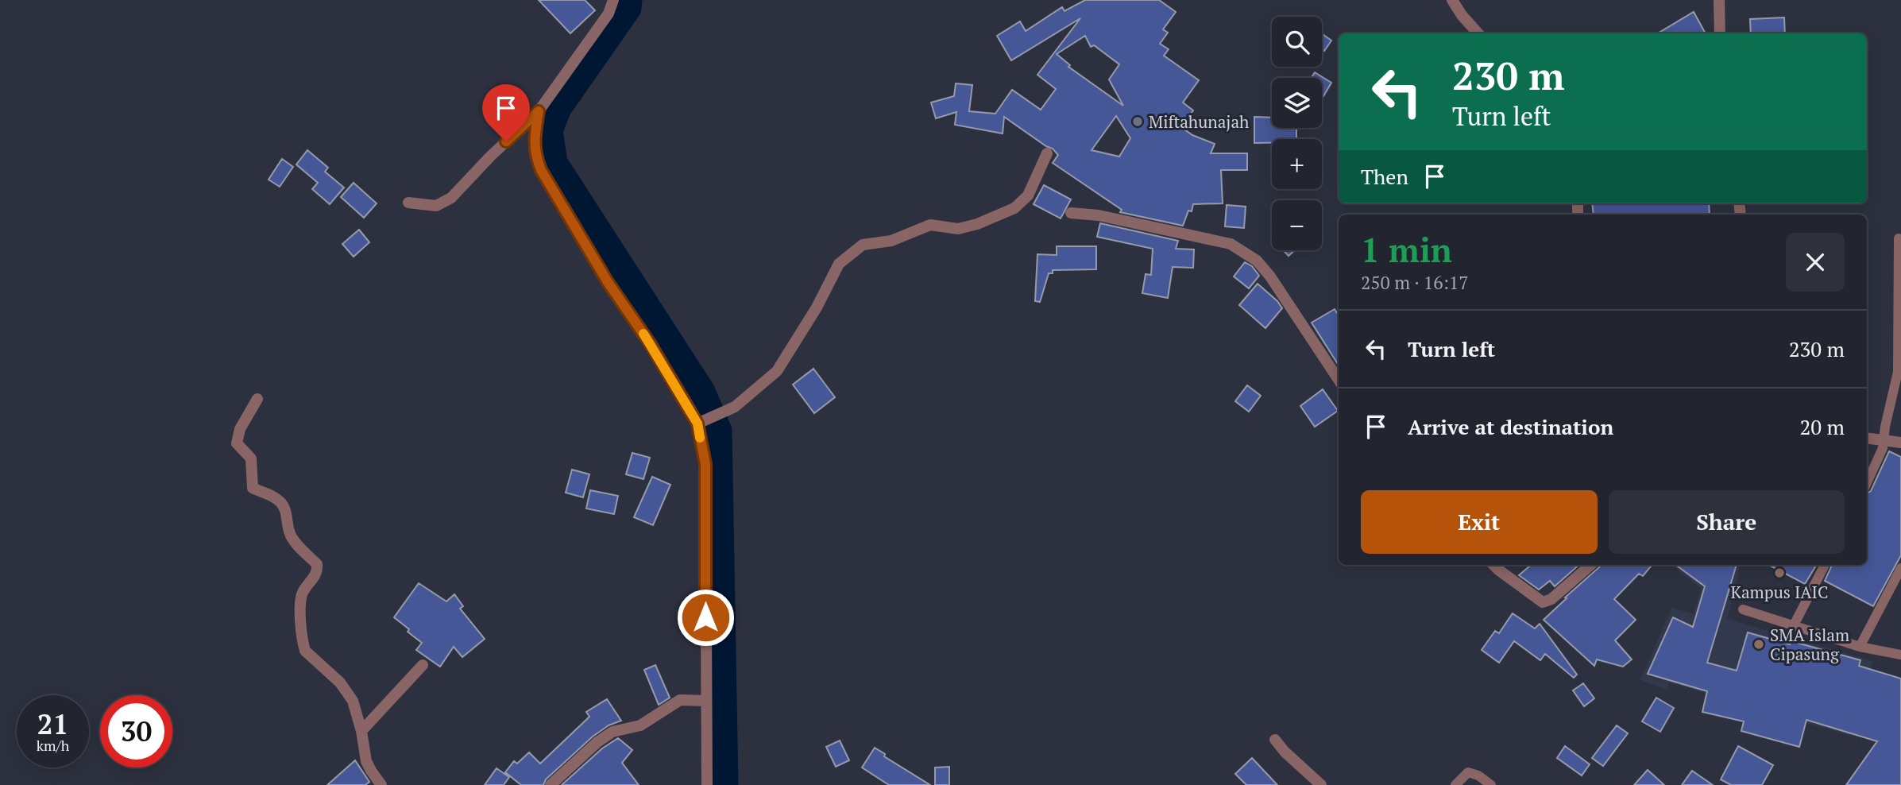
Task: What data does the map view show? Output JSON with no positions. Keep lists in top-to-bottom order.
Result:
{
  "places": ["Miftahunajah", "Kampus IAIC", "SMA Islam Cipasung"],
  "page": {
    "map_buttons": ["+", "−"],
    "turn": ["230 m", "Turn left"],
    "then": "Then",
    "heading": ["1 min", "250 m · 16:17"],
    "list": [
      {
        "name": "Turn left",
        "value": "230 m"
      },
      {
        "name": "Arrive at destination",
        "value": "20 m"
      }
    ],
    "buttons": ["Exit", "Share"],
    "speed": "21 km/h",
    "limit": "30"
  }
}
